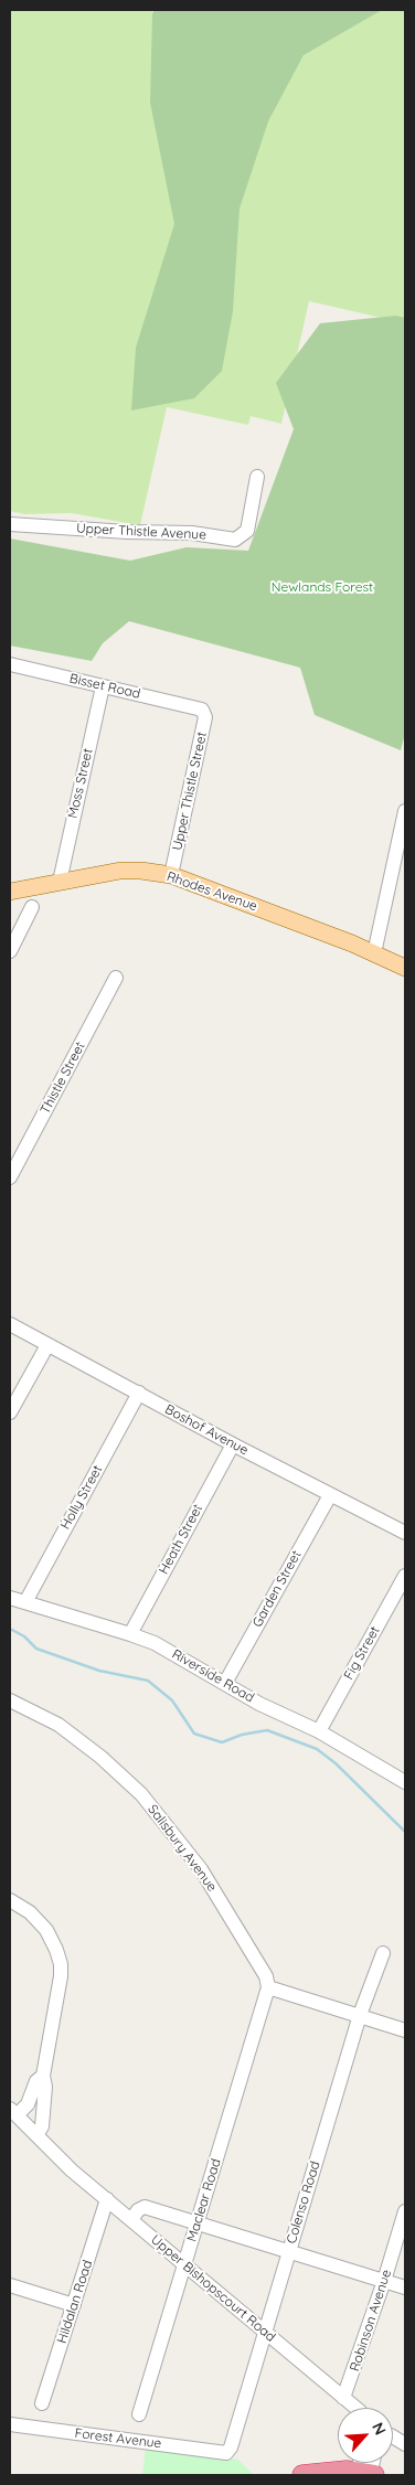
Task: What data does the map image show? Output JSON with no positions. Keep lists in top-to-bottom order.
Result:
{
  "streets": {
    "main road": ["Rhodes Avenue"],
    "street": [
      "Upper Thistle Avenue",
      "Bisset Road",
      "Moss Street",
      "Upper Thistle Street",
      "Thistle Street",
      "Boshof Avenue",
      "Holly Street",
      "Heath Street",
      "Garden Street",
      "Fig Street",
      "Riverside Road",
      "Salisbury Avenue",
      "Maclear Road",
      "Colenso Road",
      "Upper Bishopscourt Road",
      "Hildalan Road",
      "Robinson Avenue",
      "Forest Avenue"
    ]
  },
  "crossings": [
    ["Bisset Road", "Moss Street"],
    ["Bisset Road", "Upper Thistle Street"],
    ["Moss Street", "Rhodes Avenue"],
    ["Upper Thistle Street", "Rhodes Avenue"],
    ["Boshof Avenue", "Holly Street"],
    ["Boshof Avenue", "Heath Street"],
    ["Boshof Avenue", "Garden Street"],
    ["Holly Street", "Riverside Road"],
    ["Heath Street", "Riverside Road"],
    ["Garden Street", "Riverside Road"],
    ["Fig Street", "Riverside Road"],
    ["Salisbury Avenue", "Maclear Road"],
    ["Maclear Road", "Upper Bishopscourt Road"],
    ["Colenso Road", "Upper Bishopscourt Road"],
    ["Colenso Road", "Forest Avenue"],
    ["Upper Bishopscourt Road", "Hildalan Road"],
    ["Upper Bishopscourt Road", "Robinson Avenue"]
  ],
  "parks": ["Newlands Forest"],
  "north": "top right"
}
